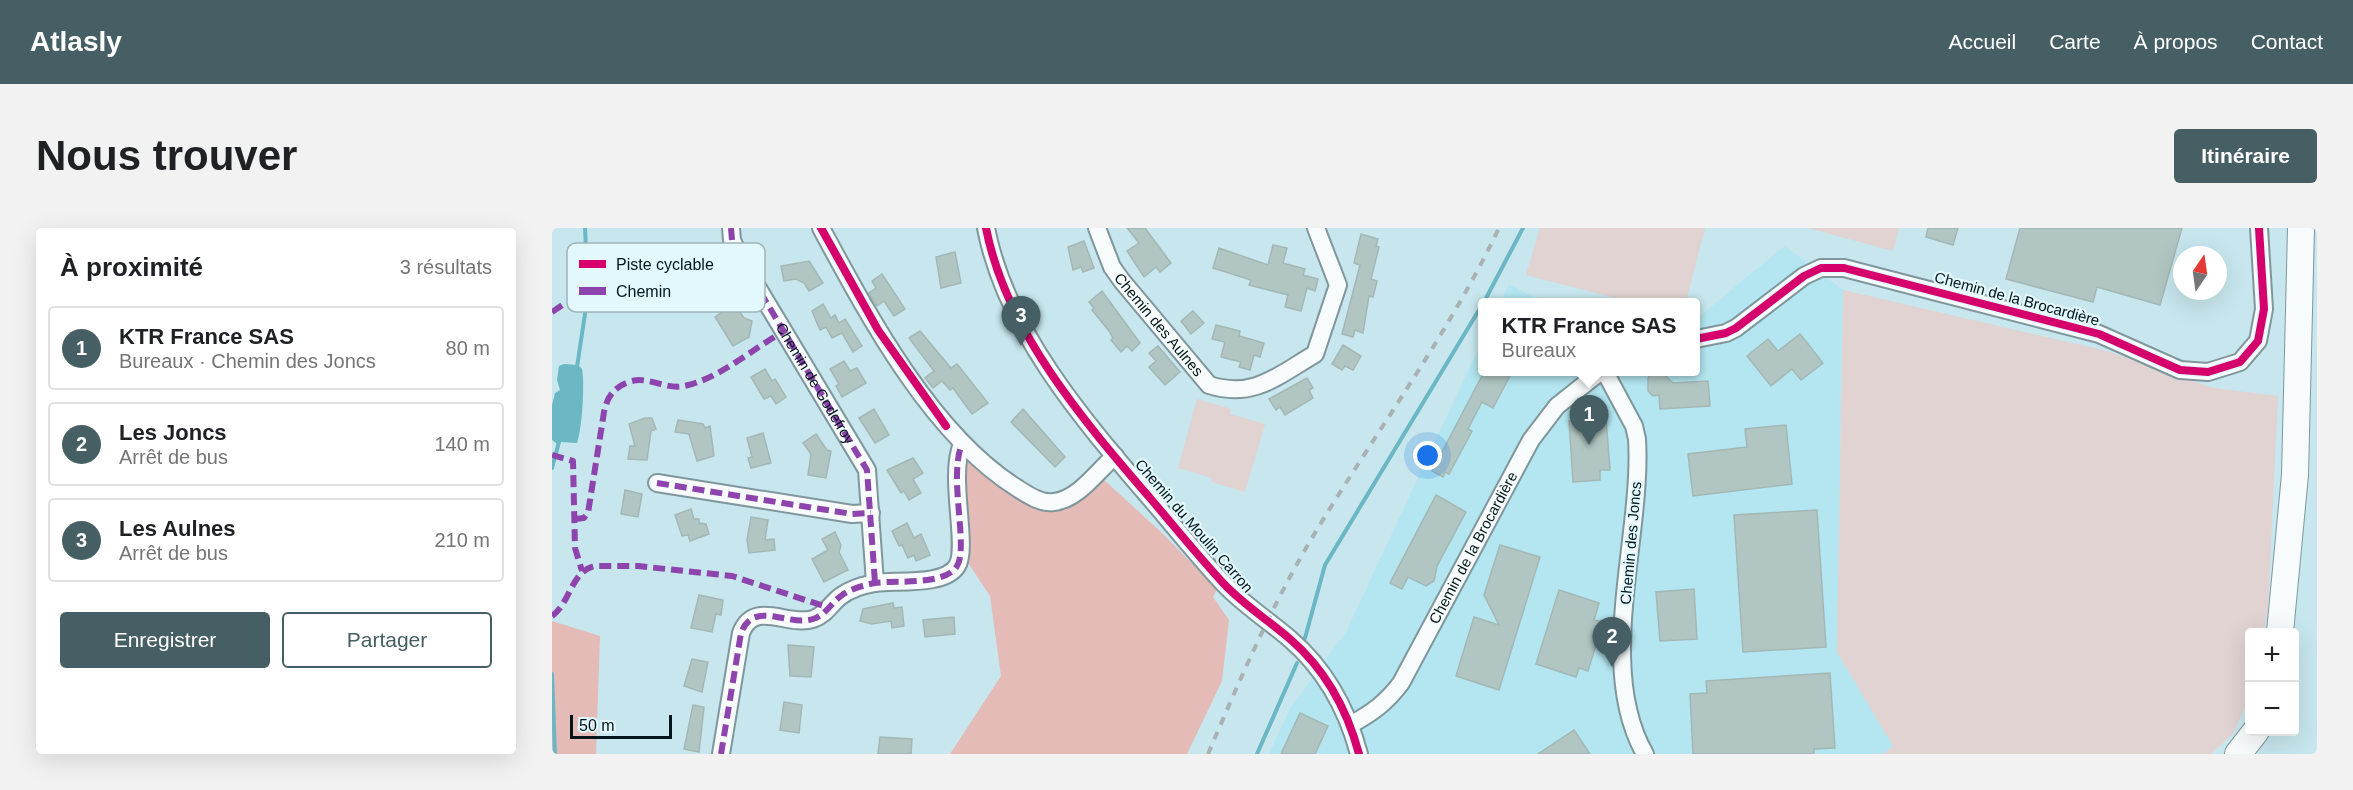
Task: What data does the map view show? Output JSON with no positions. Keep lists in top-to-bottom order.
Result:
{
  "streets": {
    "street": [
      "Chemin de la Brocardière",
      "Chemin des Aulnes",
      "Chemin de Godefroy",
      "Chemin du Moulin Carron",
      "Chemin des Joncs"
    ]
  },
  "crossings": [
    ["Chemin de la Brocardière", "Chemin du Moulin Carron"]
  ],
  "legend": ["Piste cyclable", "Chemin"],
  "scale_bar": "50 m",
  "north": "top",
  "page": {
    "header": "Atlasly",
    "nav": [
      "Accueil",
      "Carte",
      "À propos",
      "Contact"
    ],
    "buttons": [
      "Itinéraire",
      ["Enregistrer", "Partager"]
    ],
    "title": "Nous trouver",
    "heading": ["À proximité", "3 résultats"],
    "pins": ["3", "1", "2"],
    "popup": ["KTR France SAS", "Bureaux"],
    "list": [
      {
        "mark": "1",
        "name": "KTR France SAS",
        "note": "Bureaux · Chemin des Joncs",
        "value": "80 m"
      },
      {
        "mark": "2",
        "name": "Les Joncs",
        "note": "Arrêt de bus",
        "value": "140 m"
      },
      {
        "mark": "3",
        "name": "Les Aulnes",
        "note": "Arrêt de bus",
        "value": "210 m"
      }
    ],
    "map_buttons": ["+", "−"],
    "scale": "50 m"
  }
}
